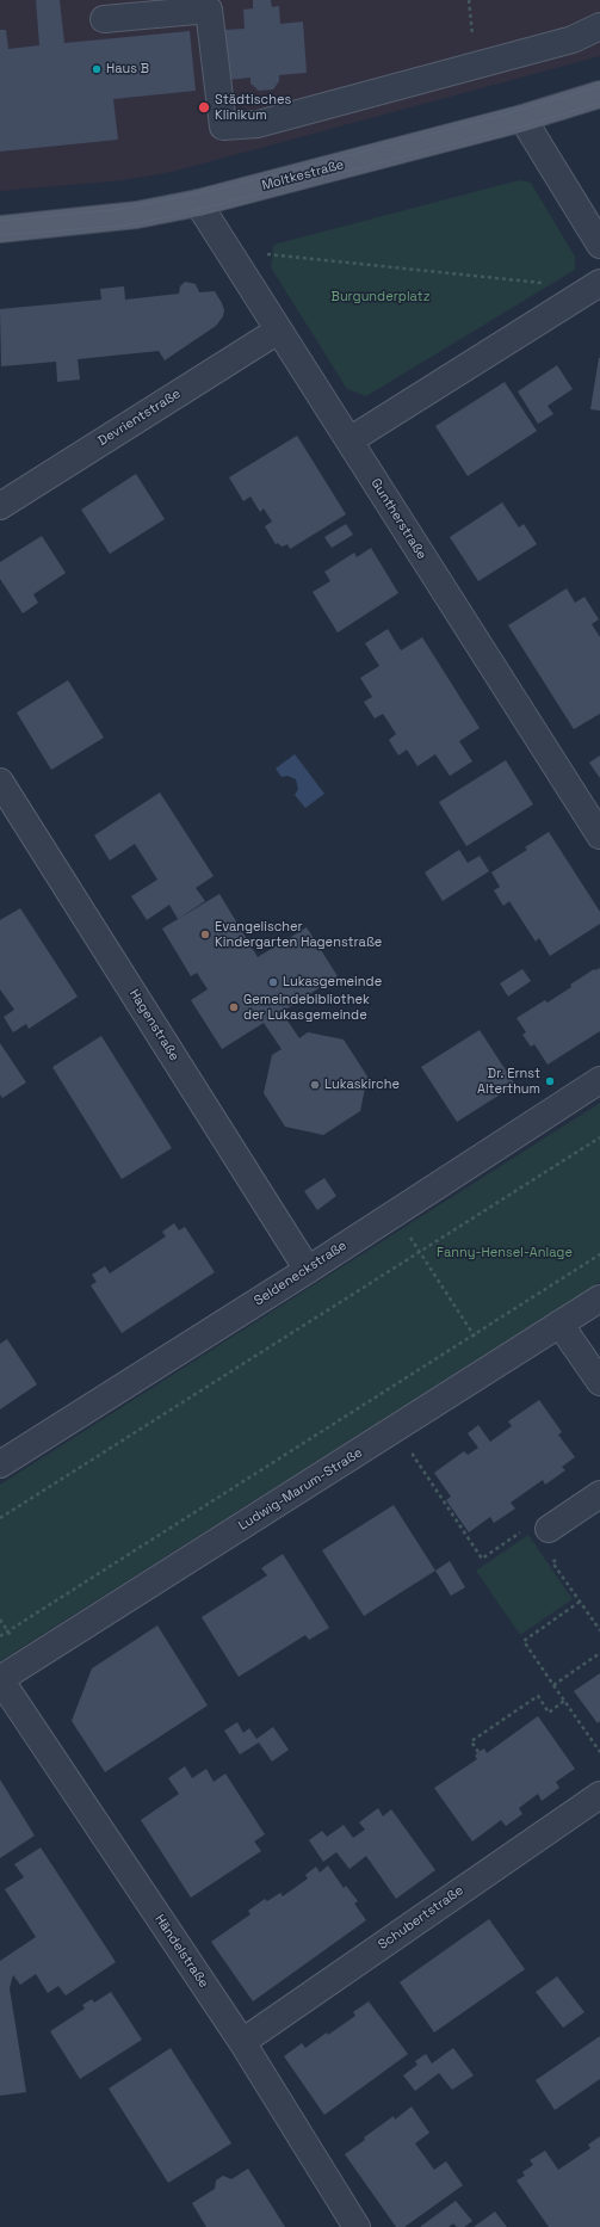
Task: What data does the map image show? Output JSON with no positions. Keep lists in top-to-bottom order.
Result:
{
  "streets": {
    "main road": ["Moltkestraße"],
    "street": [
      "Devrientstraße",
      "Guntherstraße",
      "Hagenstraße",
      "Seldeneckstraße",
      "Ludwig-Marum-Straße",
      "Schubertstraße",
      "Händelstraße"
    ]
  },
  "crossings": [
    ["Moltkestraße", "Guntherstraße"],
    ["Devrientstraße", "Guntherstraße"],
    ["Hagenstraße", "Seldeneckstraße"],
    ["Ludwig-Marum-Straße", "Händelstraße"],
    ["Schubertstraße", "Händelstraße"]
  ],
  "parks": ["Burgunderplatz", "Fanny-Hensel-Anlage"],
  "places": [
    "Haus B",
    "Städtisches Klinikum",
    "Evangelischer Kindergarten Hagenstraße",
    "Lukasgemeinde",
    "Gemeindebibliothek der Lukasgemeinde",
    "Dr. Ernst Alterthum",
    "Lukaskirche"
  ]
}
